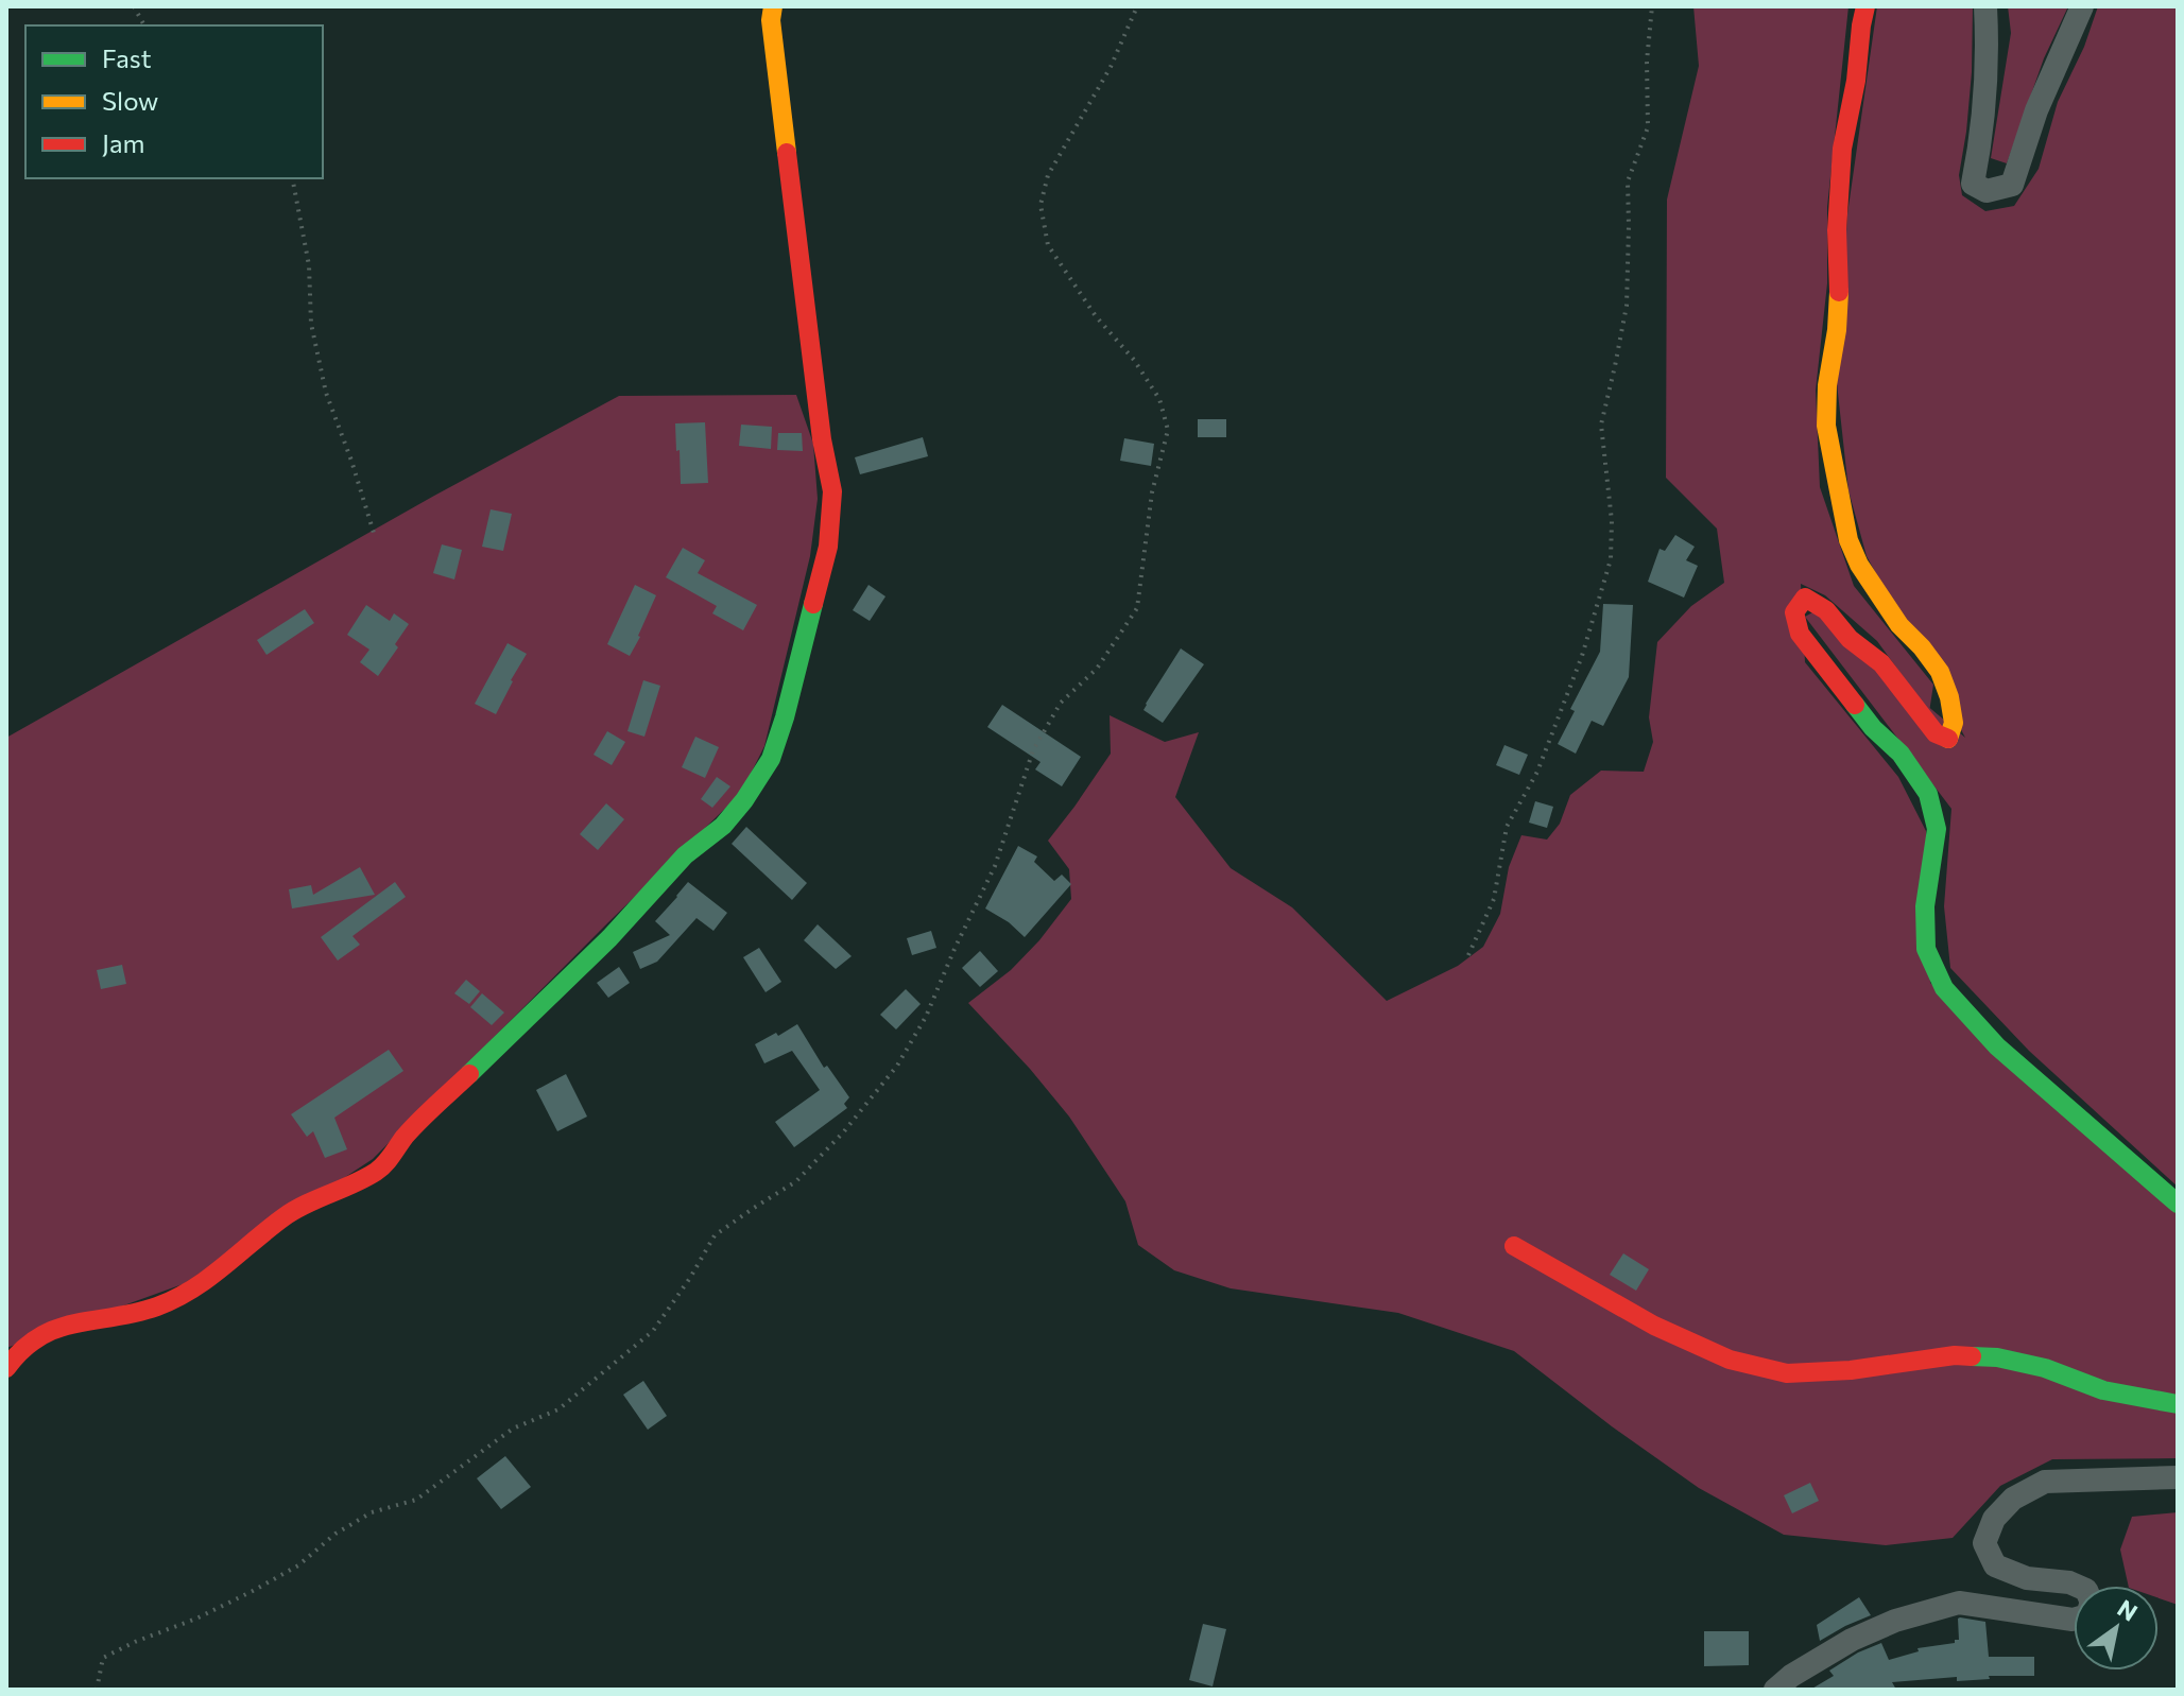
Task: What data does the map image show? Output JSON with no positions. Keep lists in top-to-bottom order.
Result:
{
  "legend": ["Fast", "Slow", "Jam"],
  "north": "top right"
}
